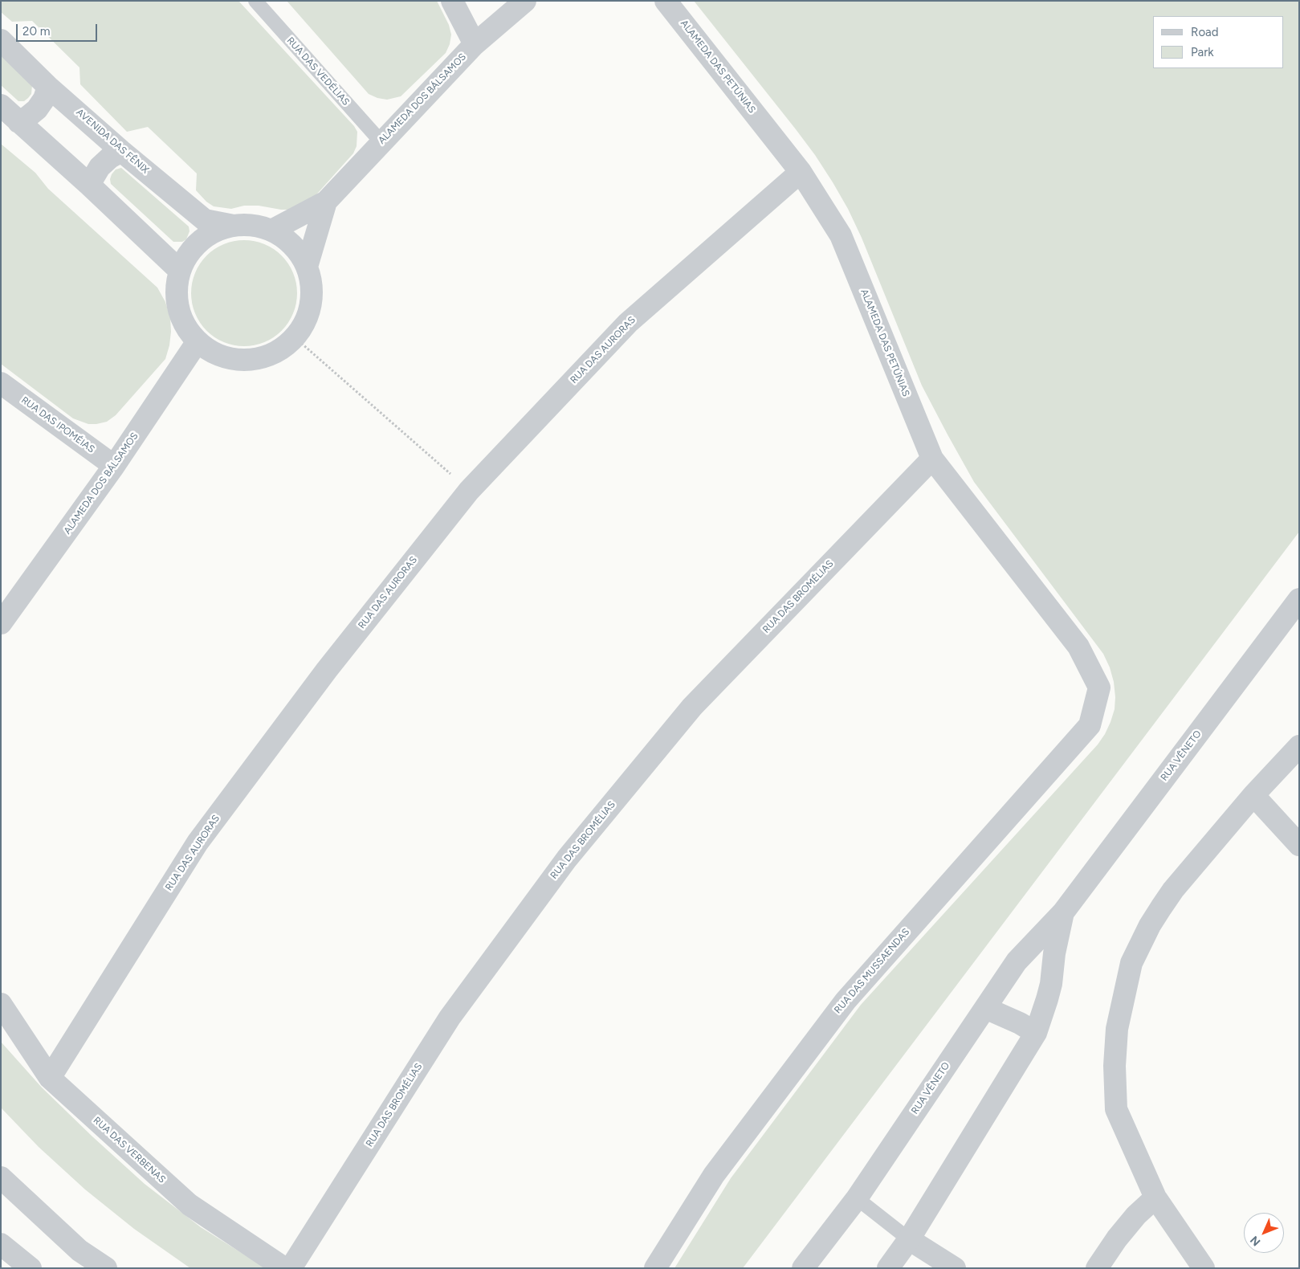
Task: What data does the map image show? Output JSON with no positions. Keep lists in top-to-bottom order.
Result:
{
  "streets": {
    "street": [
      "ALAMEDA DAS PETÚNIAS",
      "ALAMEDA DOS BÁLSAMOS",
      "AVENIDA DAS FÊNIX",
      "RUA DAS AURORAS",
      "RUA DAS IPOMÉIAS",
      "RUA DAS BROMÉLIAS",
      "RUA VÊNETO",
      "RUA DAS MUSSAENDAS",
      "RUA DAS VERBENAS"
    ],
    "lane": ["RUA DAS VEDÉLIAS"]
  },
  "crossings": [
    ["ALAMEDA DAS PETÚNIAS", "RUA DAS AURORAS"],
    ["ALAMEDA DAS PETÚNIAS", "RUA DAS BROMÉLIAS"],
    ["ALAMEDA DAS PETÚNIAS", "RUA DAS MUSSAENDAS"],
    ["RUA DAS VEDÉLIAS", "ALAMEDA DOS BÁLSAMOS"],
    ["ALAMEDA DOS BÁLSAMOS", "AVENIDA DAS FÊNIX"],
    ["ALAMEDA DOS BÁLSAMOS", "RUA DAS IPOMÉIAS"],
    ["RUA DAS AURORAS", "RUA DAS VERBENAS"]
  ],
  "legend": ["Road", "Park"],
  "scale_bar": "20 m",
  "north": "bottom left"
}
